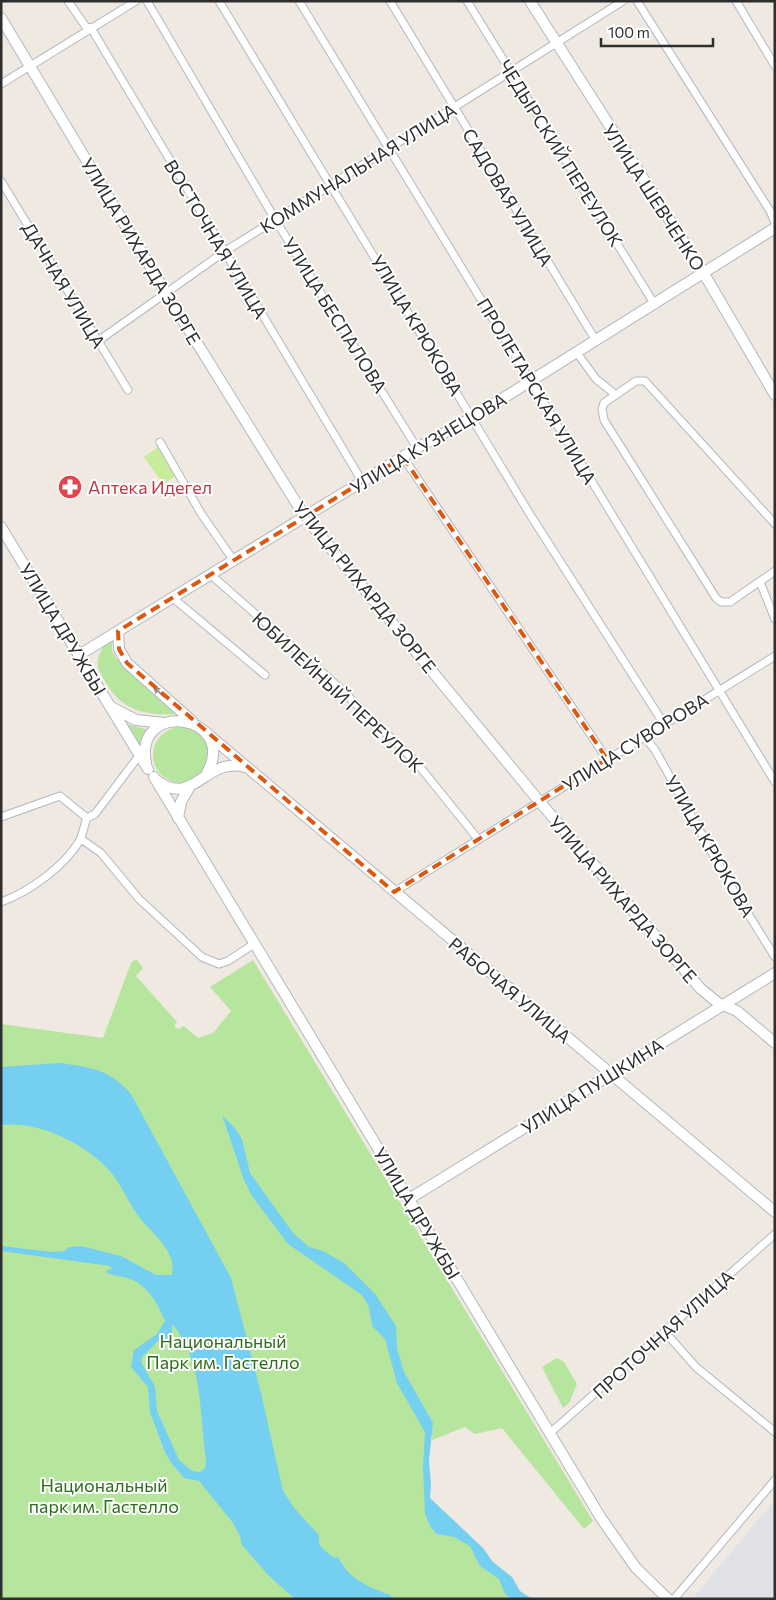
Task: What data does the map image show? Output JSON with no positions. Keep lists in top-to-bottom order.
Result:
{
  "streets": {
    "street": [
      "ЧЕДЫРСКИЙ ПЕРЕУЛОК",
      "КОММУНАЛЬНАЯ УЛИЦА",
      "САДОВАЯ УЛИЦА",
      "УЛИЦА ШЕВЧЕНКО",
      "ВОСТОЧНАЯ УЛИЦА",
      "УЛИЦА РИХАРДА ЗОРГЕ",
      "ДАЧНАЯ УЛИЦА",
      "УЛИЦА БЕСПАЛОВА",
      "УЛИЦА КРЮКОВА",
      "ПРОЛЕТАРСКАЯ УЛИЦА",
      "УЛИЦА КУЗНЕЦОВА",
      "УЛИЦА ДРУЖБЫ",
      "ЮБИЛЕЙНЫЙ ПЕРЕУЛОК",
      "УЛИЦА СУВОРОВА",
      "РАБОЧАЯ УЛИЦА",
      "УЛИЦА ПУШКИНА",
      "ПРОТОЧНАЯ УЛИЦА"
    ]
  },
  "crossings": [
    ["ЧЕДЫРСКИЙ ПЕРЕУЛОК", "КОММУНАЛЬНАЯ УЛИЦА"],
    ["ЧЕДЫРСКИЙ ПЕРЕУЛОК", "УЛИЦА КУЗНЕЦОВА"],
    ["КОММУНАЛЬНАЯ УЛИЦА", "САДОВАЯ УЛИЦА"],
    ["КОММУНАЛЬНАЯ УЛИЦА", "УЛИЦА ШЕВЧЕНКО"],
    ["КОММУНАЛЬНАЯ УЛИЦА", "ВОСТОЧНАЯ УЛИЦА"],
    ["КОММУНАЛЬНАЯ УЛИЦА", "УЛИЦА РИХАРДА ЗОРГЕ"],
    ["КОММУНАЛЬНАЯ УЛИЦА", "ДАЧНАЯ УЛИЦА"],
    ["КОММУНАЛЬНАЯ УЛИЦА", "УЛИЦА БЕСПАЛОВА"],
    ["КОММУНАЛЬНАЯ УЛИЦА", "УЛИЦА КРЮКОВА"],
    ["КОММУНАЛЬНАЯ УЛИЦА", "ПРОЛЕТАРСКАЯ УЛИЦА"],
    ["САДОВАЯ УЛИЦА", "УЛИЦА КУЗНЕЦОВА"],
    ["УЛИЦА ШЕВЧЕНКО", "УЛИЦА КУЗНЕЦОВА"],
    ["ВОСТОЧНАЯ УЛИЦА", "УЛИЦА КУЗНЕЦОВА"],
    ["УЛИЦА РИХАРДА ЗОРГЕ", "УЛИЦА КУЗНЕЦОВА"],
    ["УЛИЦА РИХАРДА ЗОРГЕ", "УЛИЦА СУВОРОВА"],
    ["УЛИЦА РИХАРДА ЗОРГЕ", "УЛИЦА ПУШКИНА"],
    ["УЛИЦА БЕСПАЛОВА", "УЛИЦА КУЗНЕЦОВА"],
    ["УЛИЦА КРЮКОВА", "УЛИЦА КУЗНЕЦОВА"],
    ["УЛИЦА КРЮКОВА", "УЛИЦА СУВОРОВА"],
    ["ПРОЛЕТАРСКАЯ УЛИЦА", "УЛИЦА КУЗНЕЦОВА"],
    ["ПРОЛЕТАРСКАЯ УЛИЦА", "УЛИЦА СУВОРОВА"],
    ["УЛИЦА КУЗНЕЦОВА", "УЛИЦА ДРУЖБЫ"],
    ["УЛИЦА КУЗНЕЦОВА", "ЮБИЛЕЙНЫЙ ПЕРЕУЛОК"],
    ["УЛИЦА КУЗНЕЦОВА", "РАБОЧАЯ УЛИЦА"],
    ["УЛИЦА ДРУЖБЫ", "РАБОЧАЯ УЛИЦА"],
    ["УЛИЦА ДРУЖБЫ", "УЛИЦА ПУШКИНА"],
    ["УЛИЦА ДРУЖБЫ", "ПРОТОЧНАЯ УЛИЦА"],
    ["ЮБИЛЕЙНЫЙ ПЕРЕУЛОК", "УЛИЦА СУВОРОВА"],
    ["УЛИЦА СУВОРОВА", "РАБОЧАЯ УЛИЦА"],
    ["РАБОЧАЯ УЛИЦА", "УЛИЦА ПУШКИНА"]
  ],
  "parks": ["Национальный Парк им. Гастелло", "Национальный парк им. Гастелло"],
  "places": {
    "pharmacy": ["Аптека Идегел"]
  },
  "scale_bar": "100 m"
}
